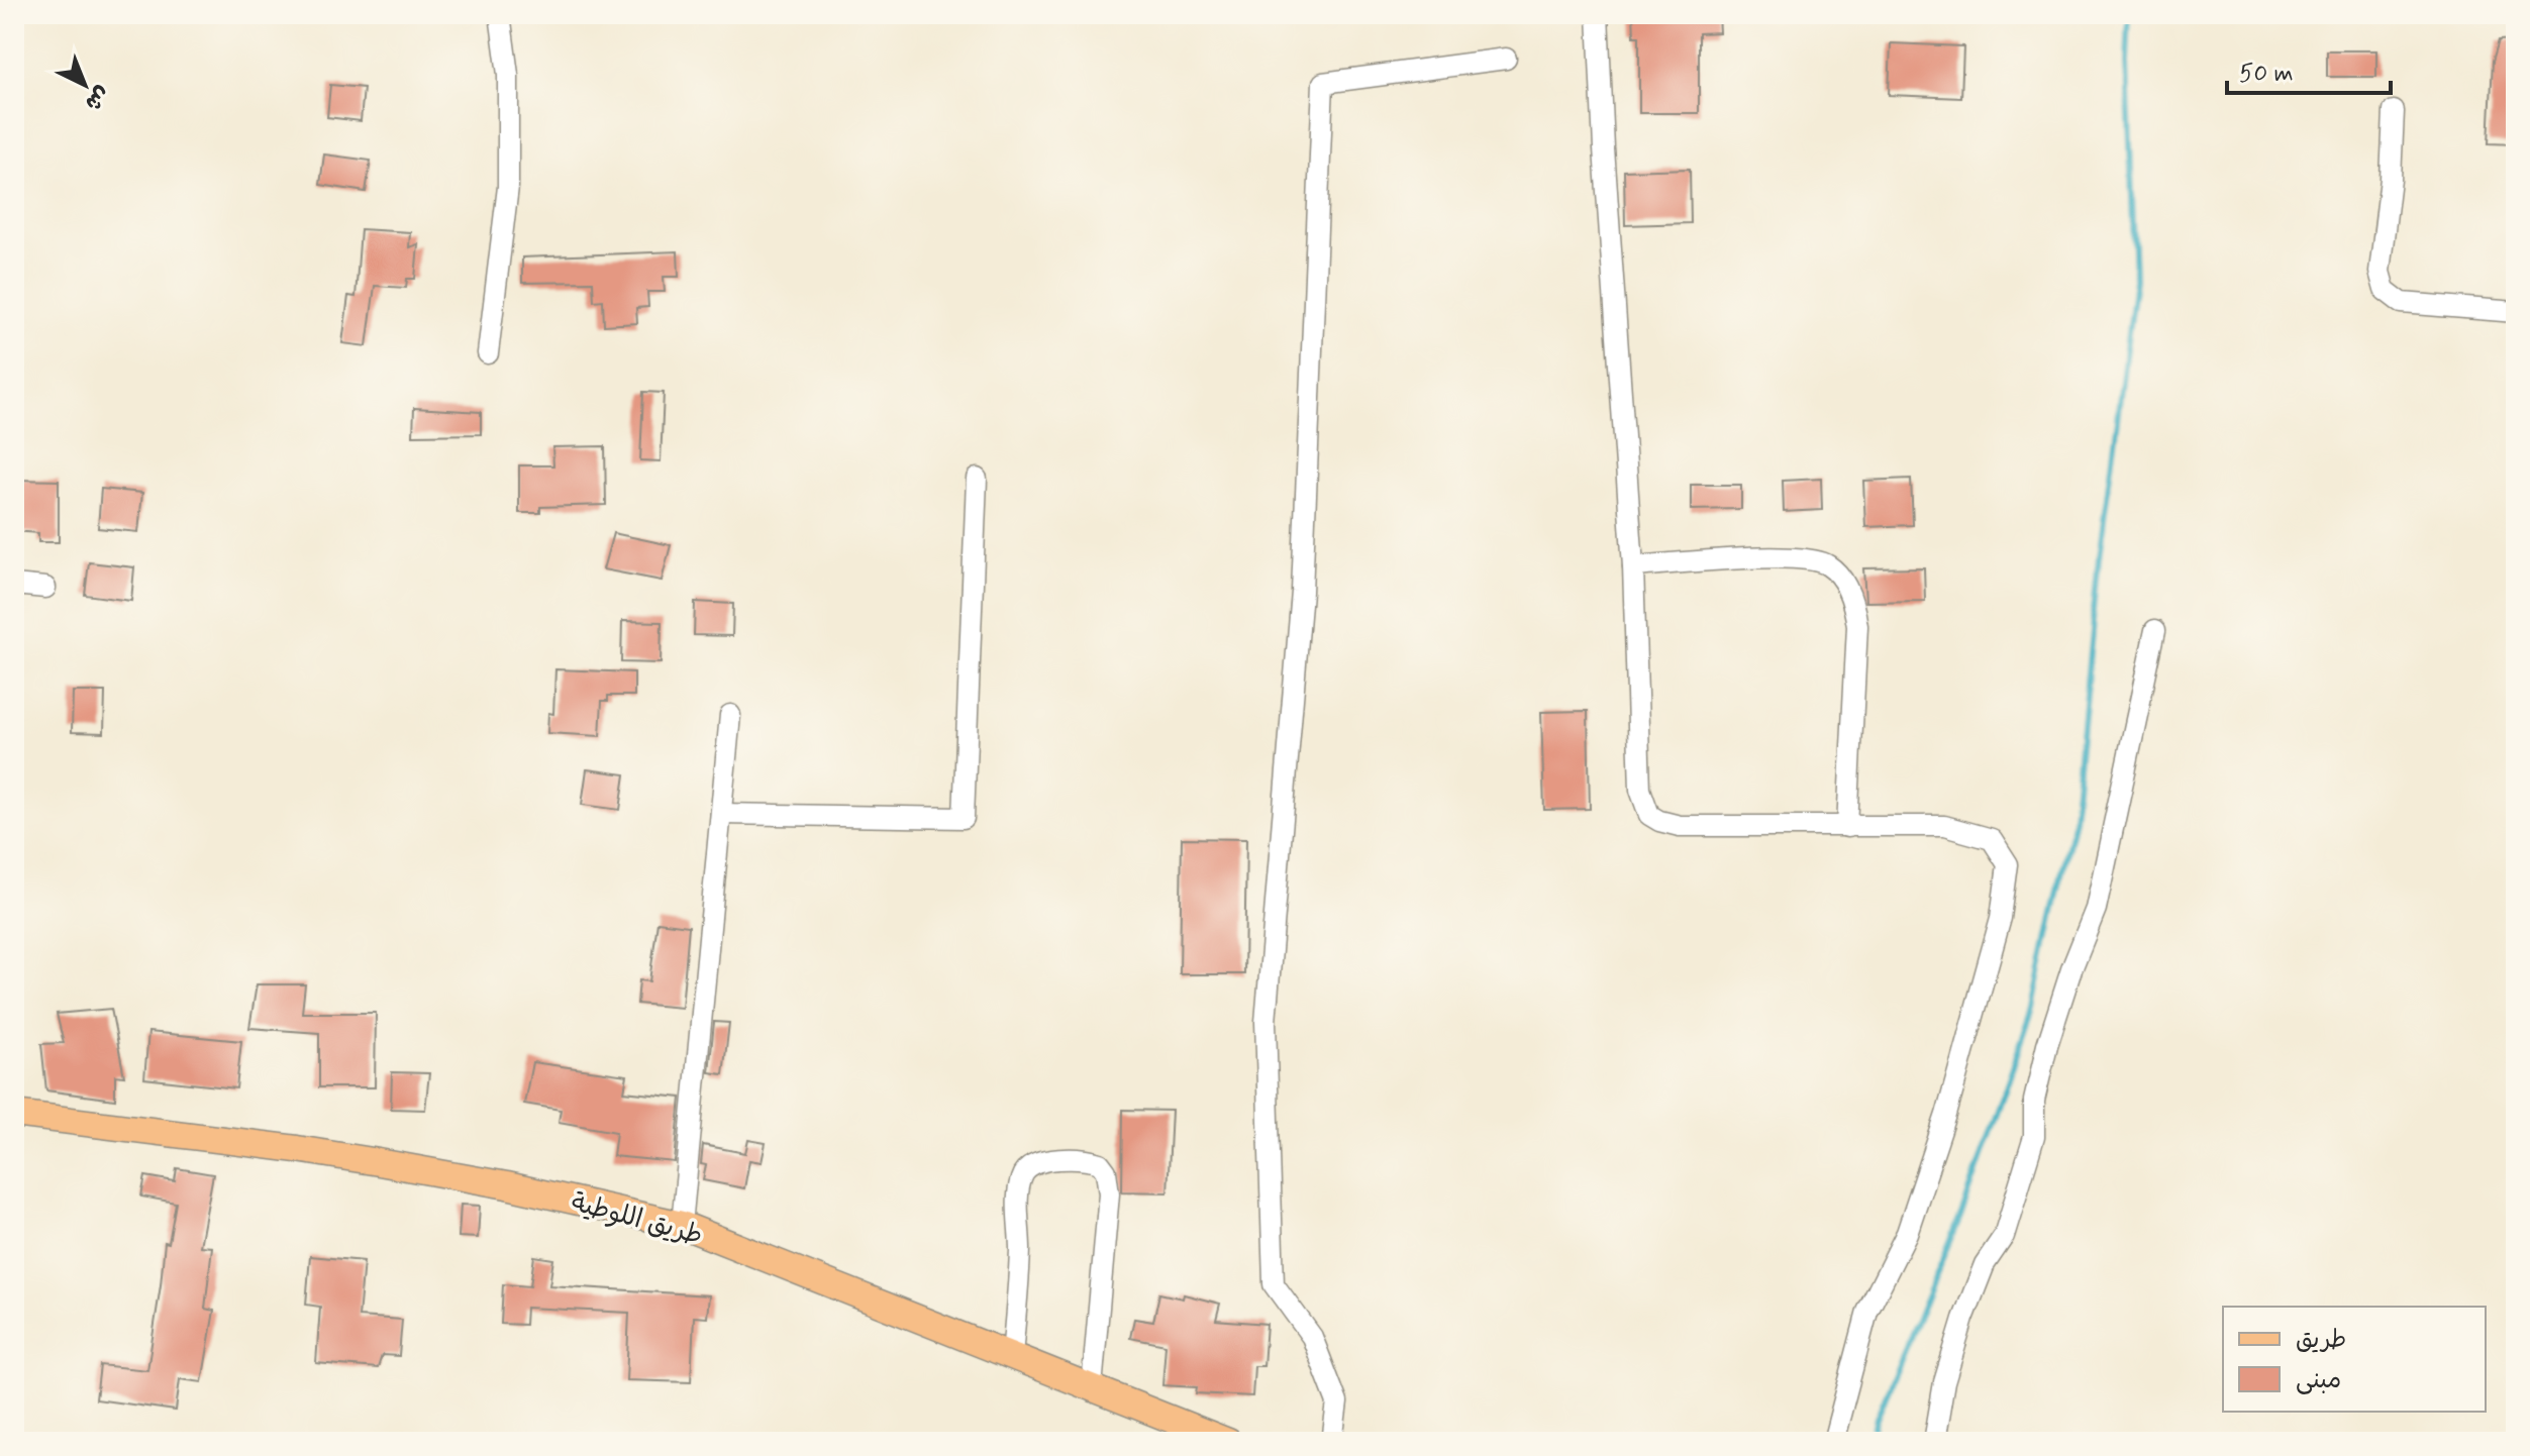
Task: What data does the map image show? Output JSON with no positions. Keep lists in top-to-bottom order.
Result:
{
  "streets": {
    "main road": ["طريق اللوطية"]
  },
  "legend": ["طريق", "مبنى"],
  "scale_bar": "50 m",
  "north": "bottom right"
}
